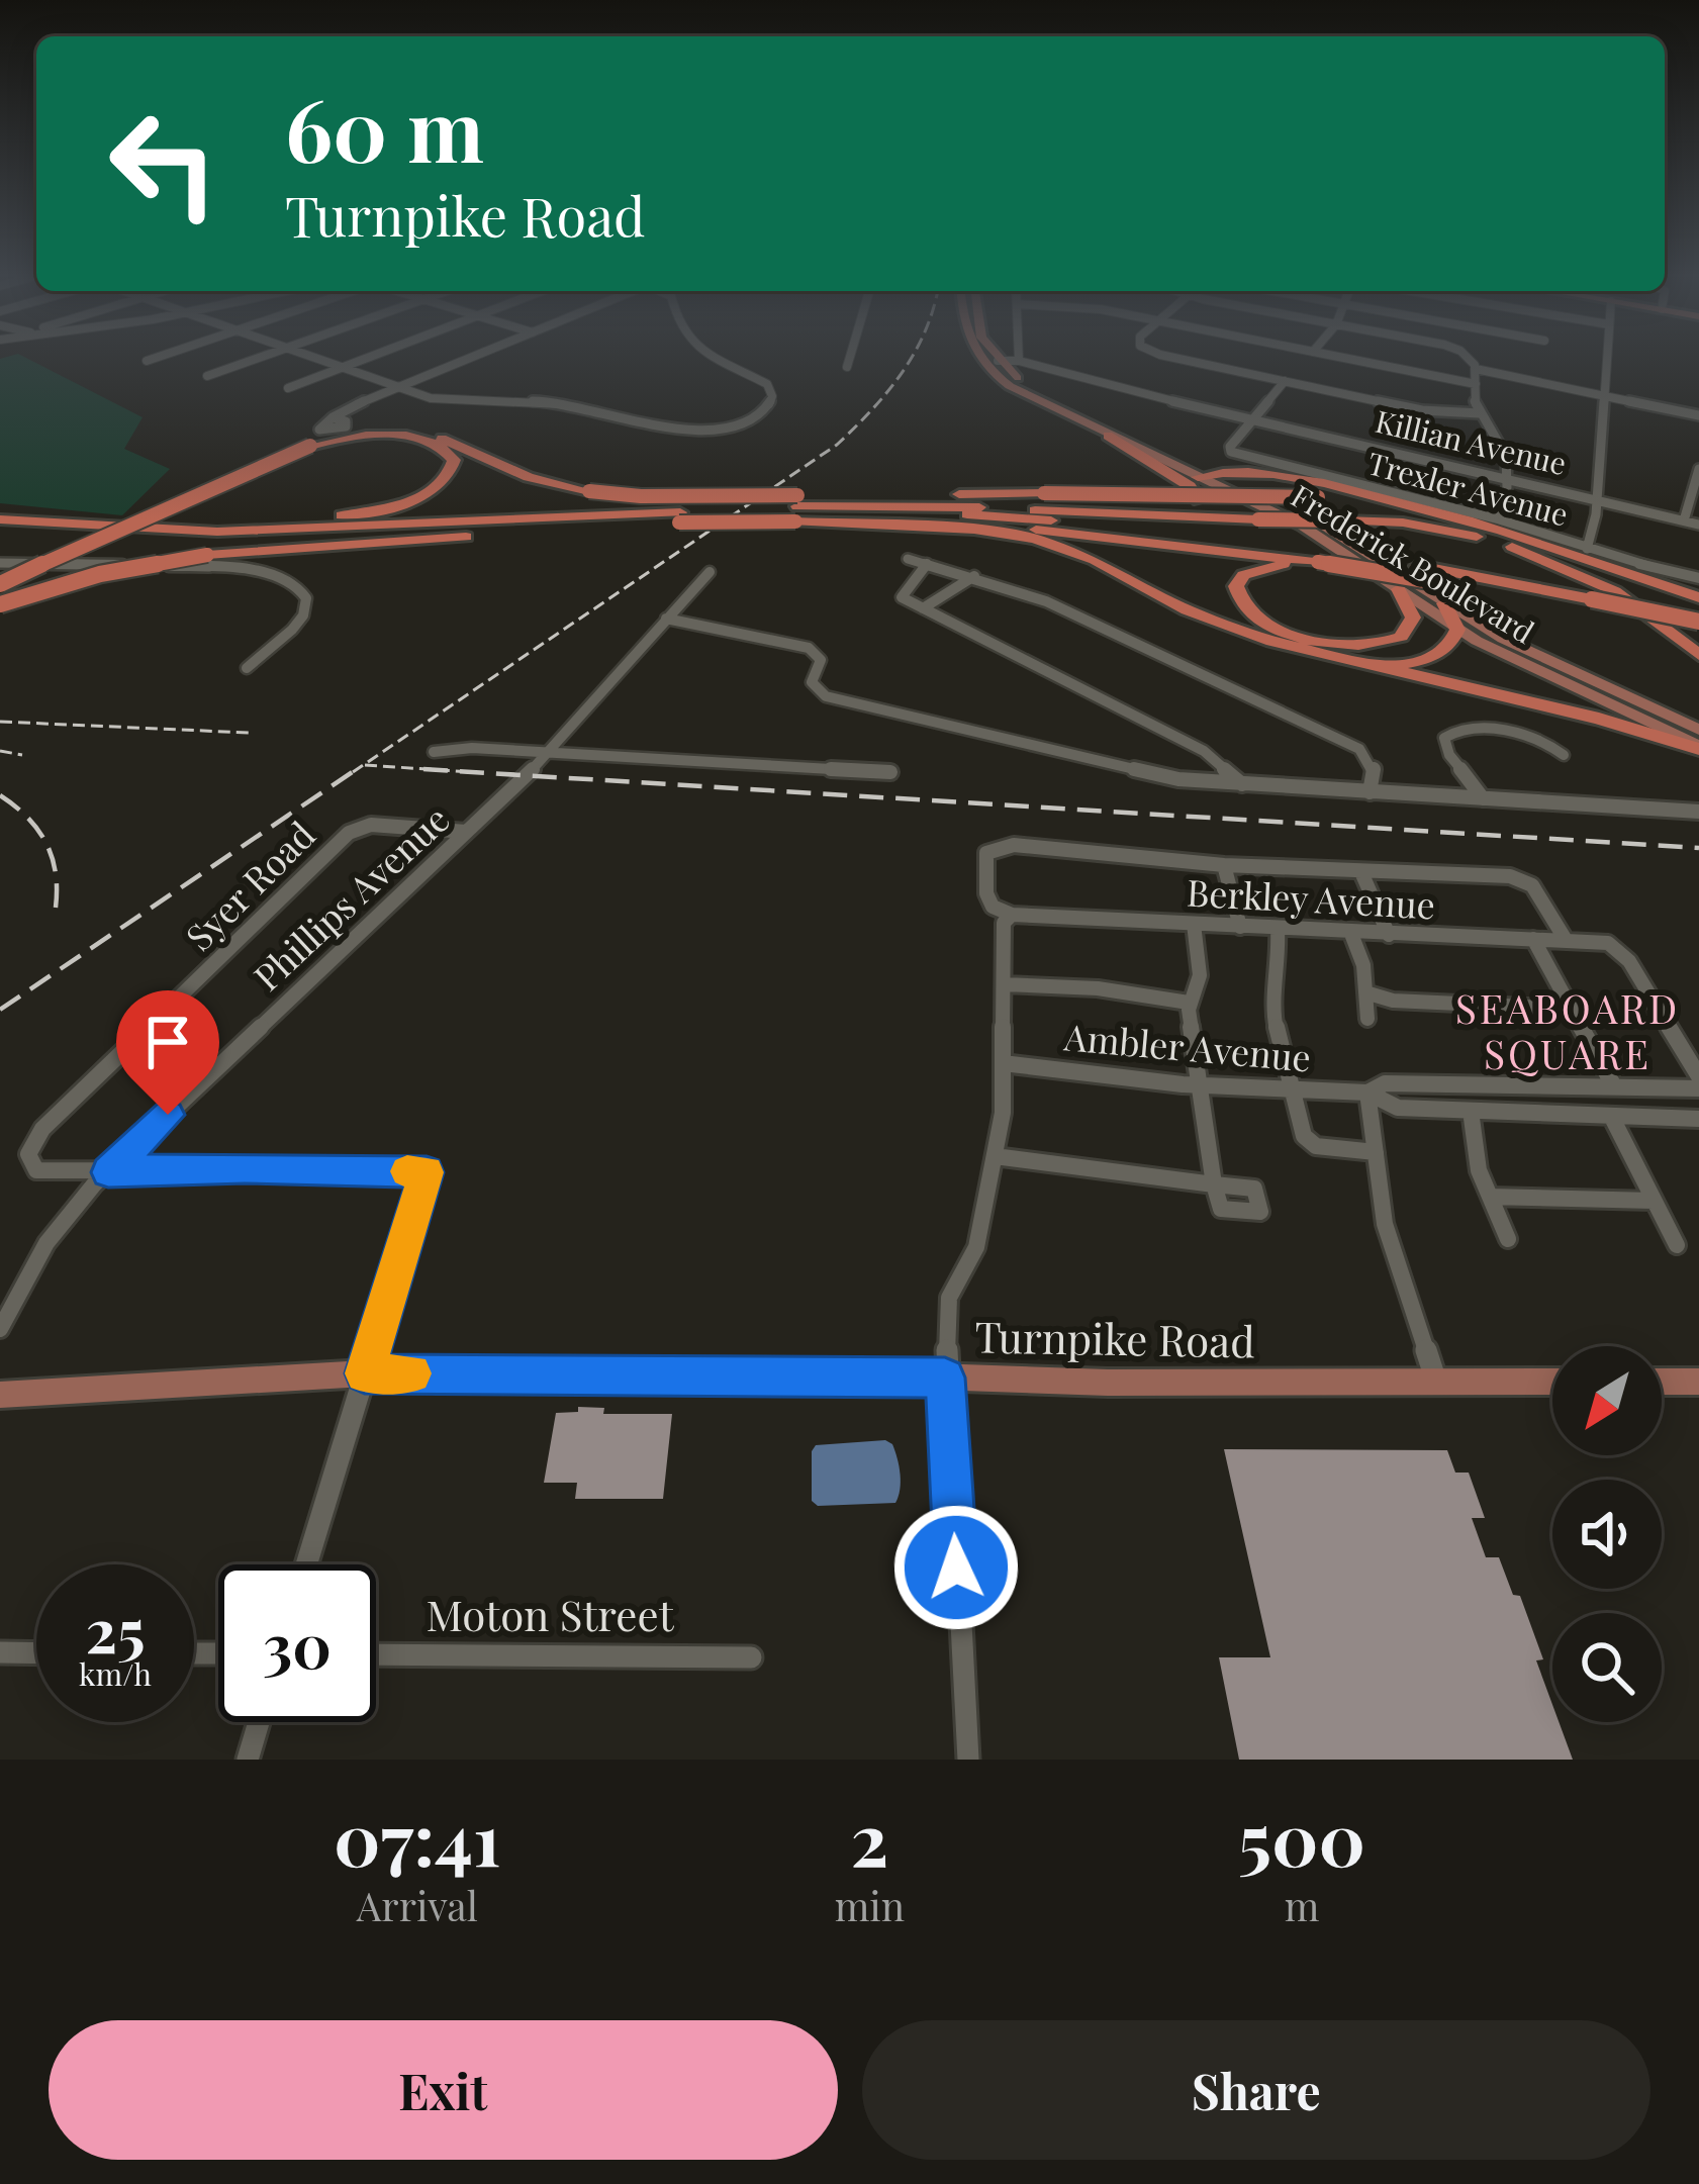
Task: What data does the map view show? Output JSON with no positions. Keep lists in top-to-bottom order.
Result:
{
  "streets": {
    "main road": ["Frederick Boulevard", "Turnpike Road"],
    "street": [
      "Killian Avenue",
      "Trexler Avenue",
      "Syer Road",
      "Phillips Avenue",
      "Berkley Avenue",
      "Ambler Avenue",
      "Moton Street"
    ]
  },
  "crossings": [
    ["Killian Avenue", "Trexler Avenue"],
    ["Killian Avenue", "Frederick Boulevard"],
    ["Syer Road", "Phillips Avenue"]
  ],
  "districts": ["SEABOARD SQUARE"],
  "north": "bottom left",
  "page": {
    "turn": ["60 m", "Turnpike Road"],
    "speed": "25 km/h",
    "limit": "30",
    "eta": [
      "07:41",
      "Arrival",
      "2",
      "min",
      "500",
      "m"
    ],
    "buttons": ["Exit", "Share"]
  }
}
